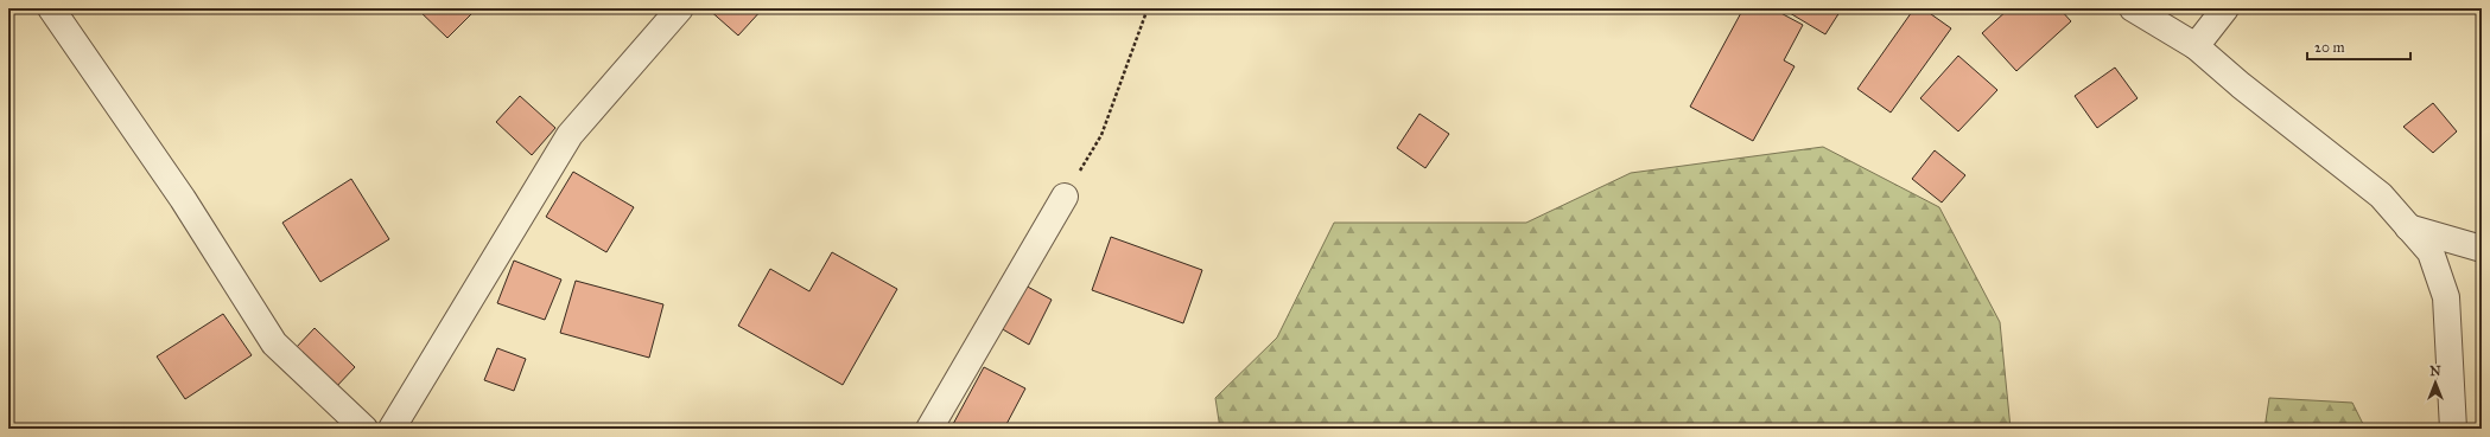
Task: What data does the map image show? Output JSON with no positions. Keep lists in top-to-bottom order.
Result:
{
  "scale_bar": "20 m",
  "north": "top"
}
